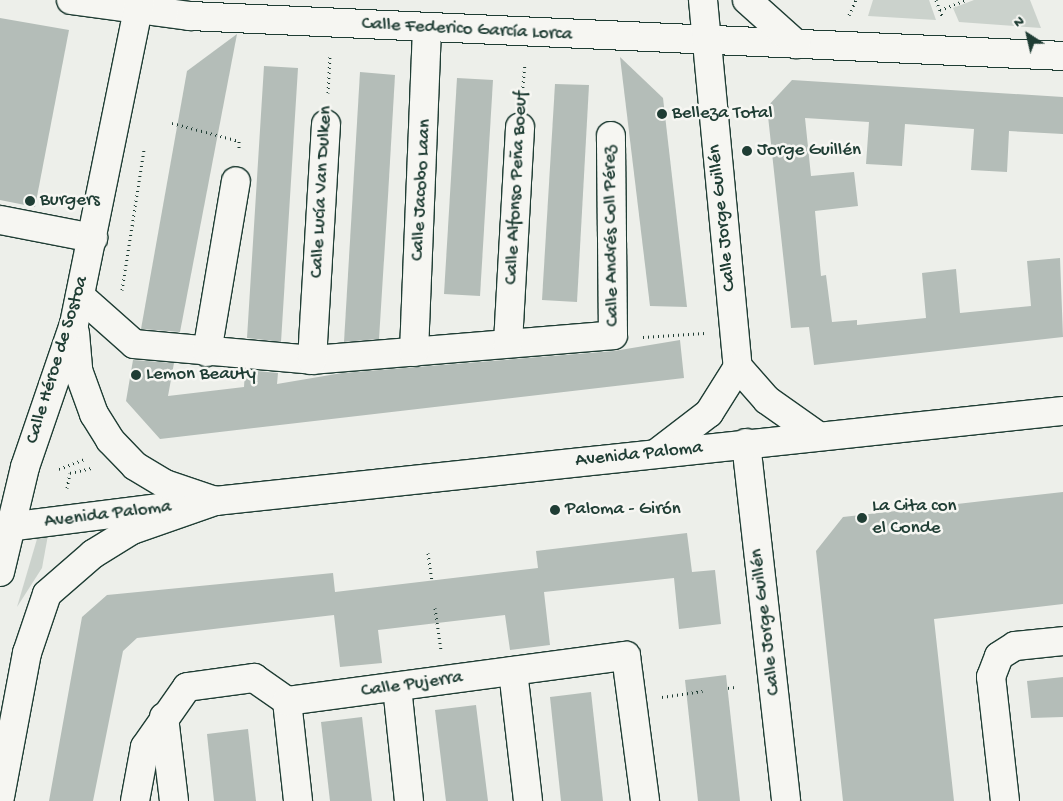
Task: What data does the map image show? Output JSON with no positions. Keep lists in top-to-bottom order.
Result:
{
  "streets": {
    "street": [
      "Calle Federico García Lorca",
      "Calle Alfonso Peña Boeuf",
      "Calle Jacobo Laan",
      "Calle Lucía Van Dulken",
      "Calle Jorge Guillén",
      "Calle Andrés Coll Pérez",
      "Calle Héroe de Sostoa",
      "Avenida Paloma",
      "Calle Pujerra"
    ]
  },
  "crossings": [
    ["Calle Federico García Lorca", "Calle Alfonso Peña Boeuf"],
    ["Calle Federico García Lorca", "Calle Jacobo Laan"],
    ["Calle Federico García Lorca", "Calle Lucía Van Dulken"],
    ["Calle Federico García Lorca", "Calle Jorge Guillén"],
    ["Calle Federico García Lorca", "Calle Héroe de Sostoa"],
    ["Calle Jorge Guillén", "Calle Andrés Coll Pérez"],
    ["Calle Jorge Guillén", "Avenida Paloma"],
    ["Calle Héroe de Sostoa", "Avenida Paloma"]
  ],
  "places": [
    "Belleza Total",
    "Jorge Guillén",
    "Burgers",
    "Lemon Beauty",
    "Paloma - Girón",
    "La Cita con el Conde"
  ],
  "north": "top left"
}
